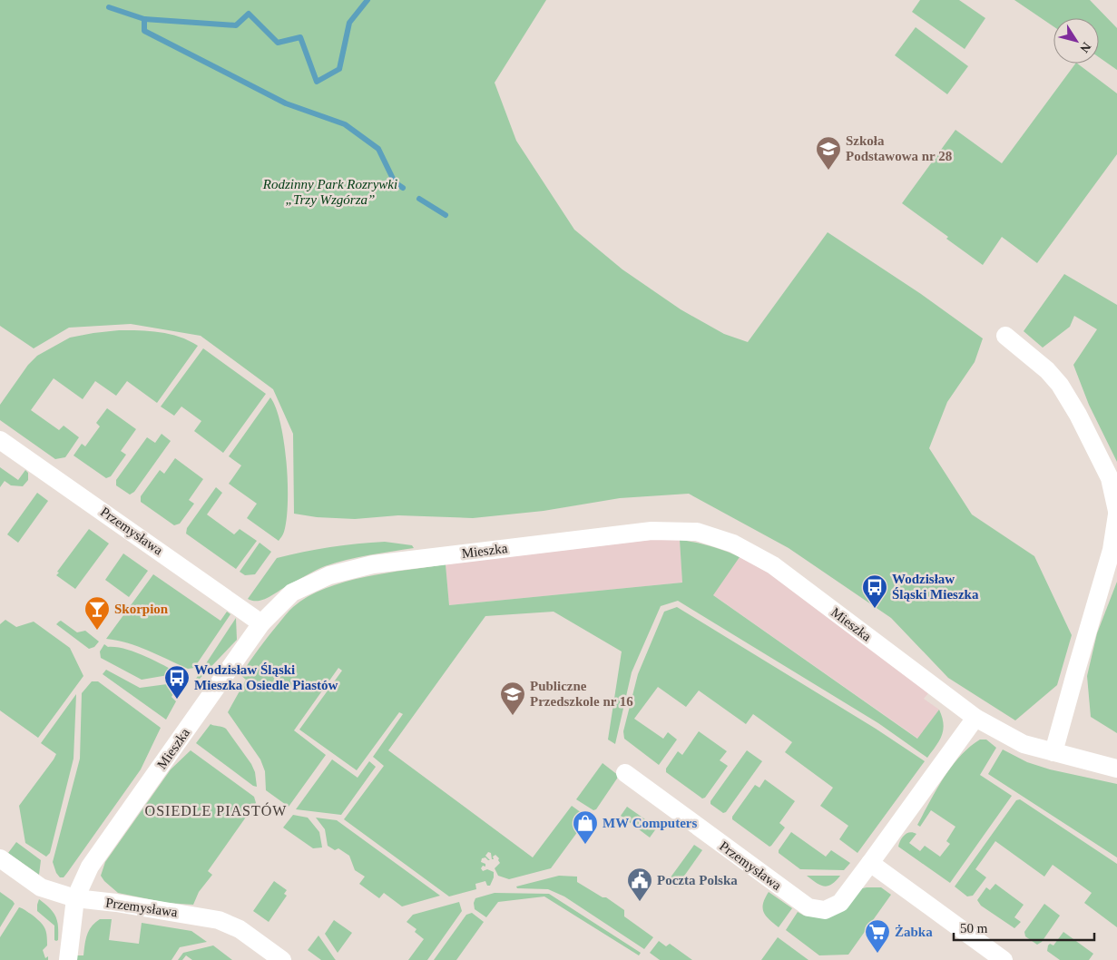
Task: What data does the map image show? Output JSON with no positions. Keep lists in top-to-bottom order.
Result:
{
  "streets": {
    "street": ["Przemysława", "Mieszka"]
  },
  "crossings": [
    ["Przemysława", "Mieszka"]
  ],
  "districts": ["OSIEDLE PIASTÓW"],
  "parks": ["Rodzinny Park Rozrywki „Trzy Wzgórza”"],
  "places": {
    "school or university": ["Szkoła Podstawowa nr 28", "Publiczne Przedszkole nr 16"],
    "bus stop": ["Wodzisław Śląski Mieszka", "Wodzisław Śląski Mieszka Osiedle Piastów"],
    "bar": ["Skorpion"],
    "shop": ["MW Computers"],
    "public building": ["Poczta Polska"],
    "supermarket": ["Żabka"]
  },
  "scale_bar": "50 m",
  "north": "bottom right"
}
